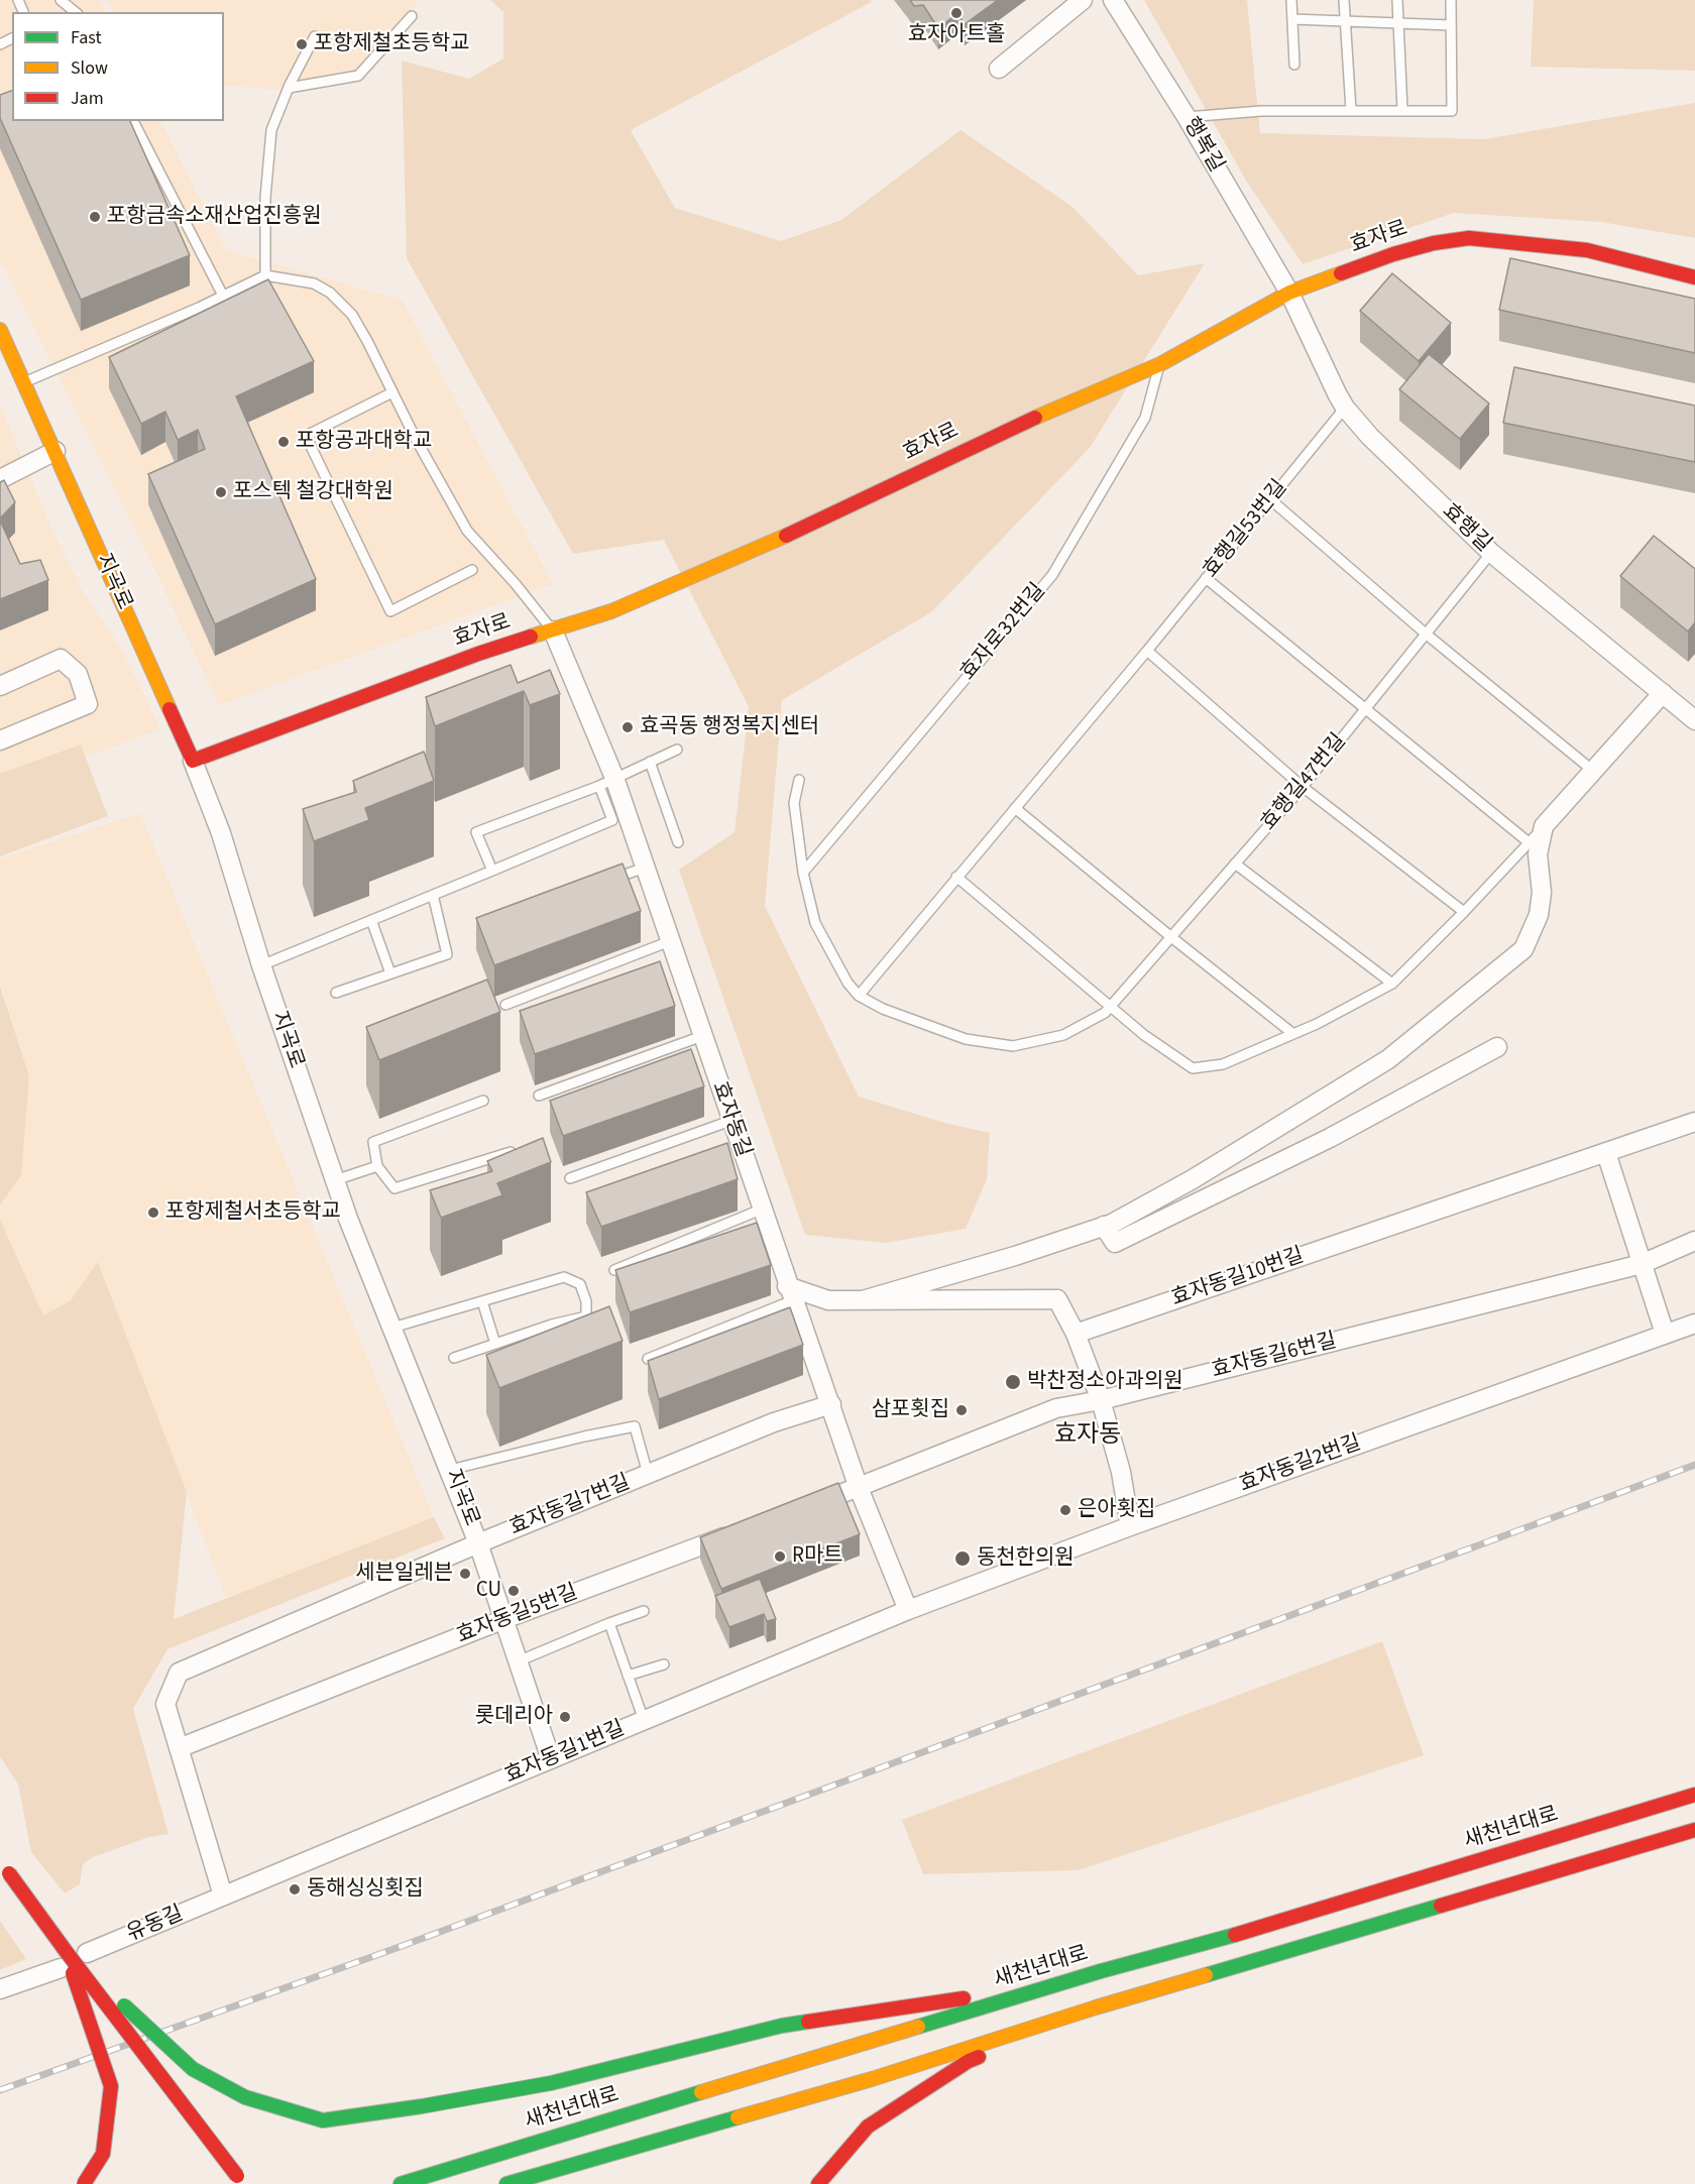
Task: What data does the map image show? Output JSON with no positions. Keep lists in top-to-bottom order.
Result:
{
  "streets": {
    "main road": ["효자로", "지곡로", "새천년대로"],
    "street": [
      "행복길",
      "효행길",
      "효자동길",
      "효자동길10번길",
      "효자동길6번길",
      "효자동길2번길",
      "효자동길7번길",
      "효자동길5번길",
      "효자동길1번길",
      "유동길"
    ],
    "lane": ["효행길53번길", "효자로32번길", "효행길47번길"]
  },
  "crossings": [
    ["행복길", "효자로"],
    ["행복길", "효행길"],
    ["효자로", "효행길"],
    ["효자로", "지곡로"],
    ["효자로", "효자로32번길"],
    ["효자로", "효자동길"],
    ["효행길", "효행길53번길"],
    ["효행길", "효행길47번길"],
    ["지곡로", "효자동길7번길"],
    ["지곡로", "효자동길5번길"],
    ["지곡로", "효자동길1번길"],
    ["효자동길", "효자동길6번길"],
    ["효자동길", "효자동길2번길"],
    ["효자동길", "효자동길7번길"],
    ["효자동길", "효자동길1번길"],
    ["효자동길2번길", "효자동길1번길"],
    ["효자동길7번길", "효자동길5번길"],
    ["효자동길1번길", "유동길"]
  ],
  "districts": ["효자동"],
  "places": [
    "효자아트홀",
    "포항제철초등학교",
    "포항금속소재산업진흥원",
    "포항공과대학교",
    "포스텍 철강대학원",
    "효곡동 행정복지센터",
    "포항제철서초등학교",
    "박찬정소아과의원",
    "삼포횟집",
    "은아횟집",
    "R마트",
    "동천한의원",
    "세븐일레븐",
    "CU",
    "롯데리아",
    "동해싱싱횟집"
  ],
  "legend": ["Fast", "Slow", "Jam"]
}
